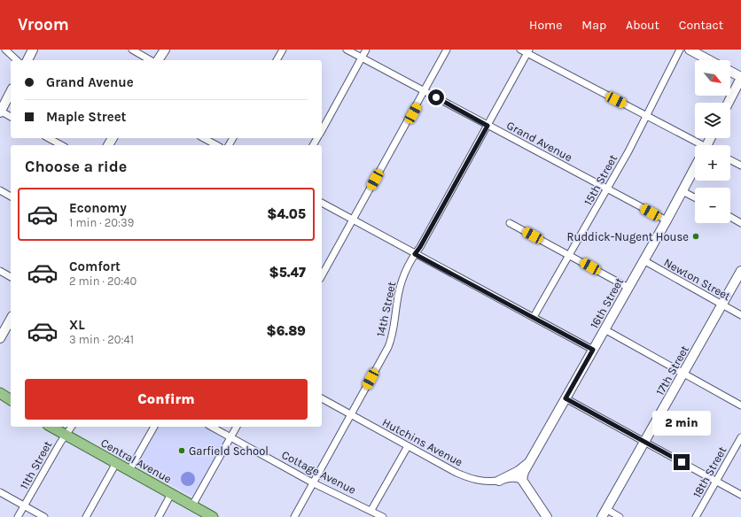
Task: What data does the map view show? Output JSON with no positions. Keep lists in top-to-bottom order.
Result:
{
  "streets": {
    "main road": ["Central Avenue"],
    "street": [
      "Grand Avenue",
      "15th Street",
      "Newton Street",
      "16th Street",
      "14th Street",
      "17th Street",
      "Hutchins Avenue",
      "11th Street",
      "Cottage Avenue",
      "18th Street"
    ]
  },
  "crossings": [
    ["Grand Avenue", "15th Street"],
    ["Grand Avenue", "16th Street"],
    ["Grand Avenue", "14th Street"],
    ["Newton Street", "16th Street"],
    ["Newton Street", "17th Street"],
    ["16th Street", "Hutchins Avenue"],
    ["14th Street", "Hutchins Avenue"],
    ["14th Street", "Cottage Avenue"],
    ["Central Avenue", "11th Street"]
  ],
  "places": ["Ruddick-Nugent House", "Garfield School"],
  "north": "bottom right",
  "page": {
    "header": "Vroom",
    "nav": [
      "Home",
      "Map",
      "About",
      "Contact"
    ],
    "map_buttons": ["+", "−"],
    "banner": ["Grand Avenue", "Maple Street"],
    "heading": "Choose a ride",
    "list": [
      {
        "name": "Economy",
        "note": "1 min · 20:39",
        "value": "$4.05"
      },
      {
        "name": "Comfort",
        "note": "2 min · 20:40",
        "value": "$5.47"
      },
      {
        "name": "XL",
        "note": "3 min · 20:41",
        "value": "$6.89"
      }
    ],
    "buttons": "Confirm",
    "bubble": "2 min"
  }
}
